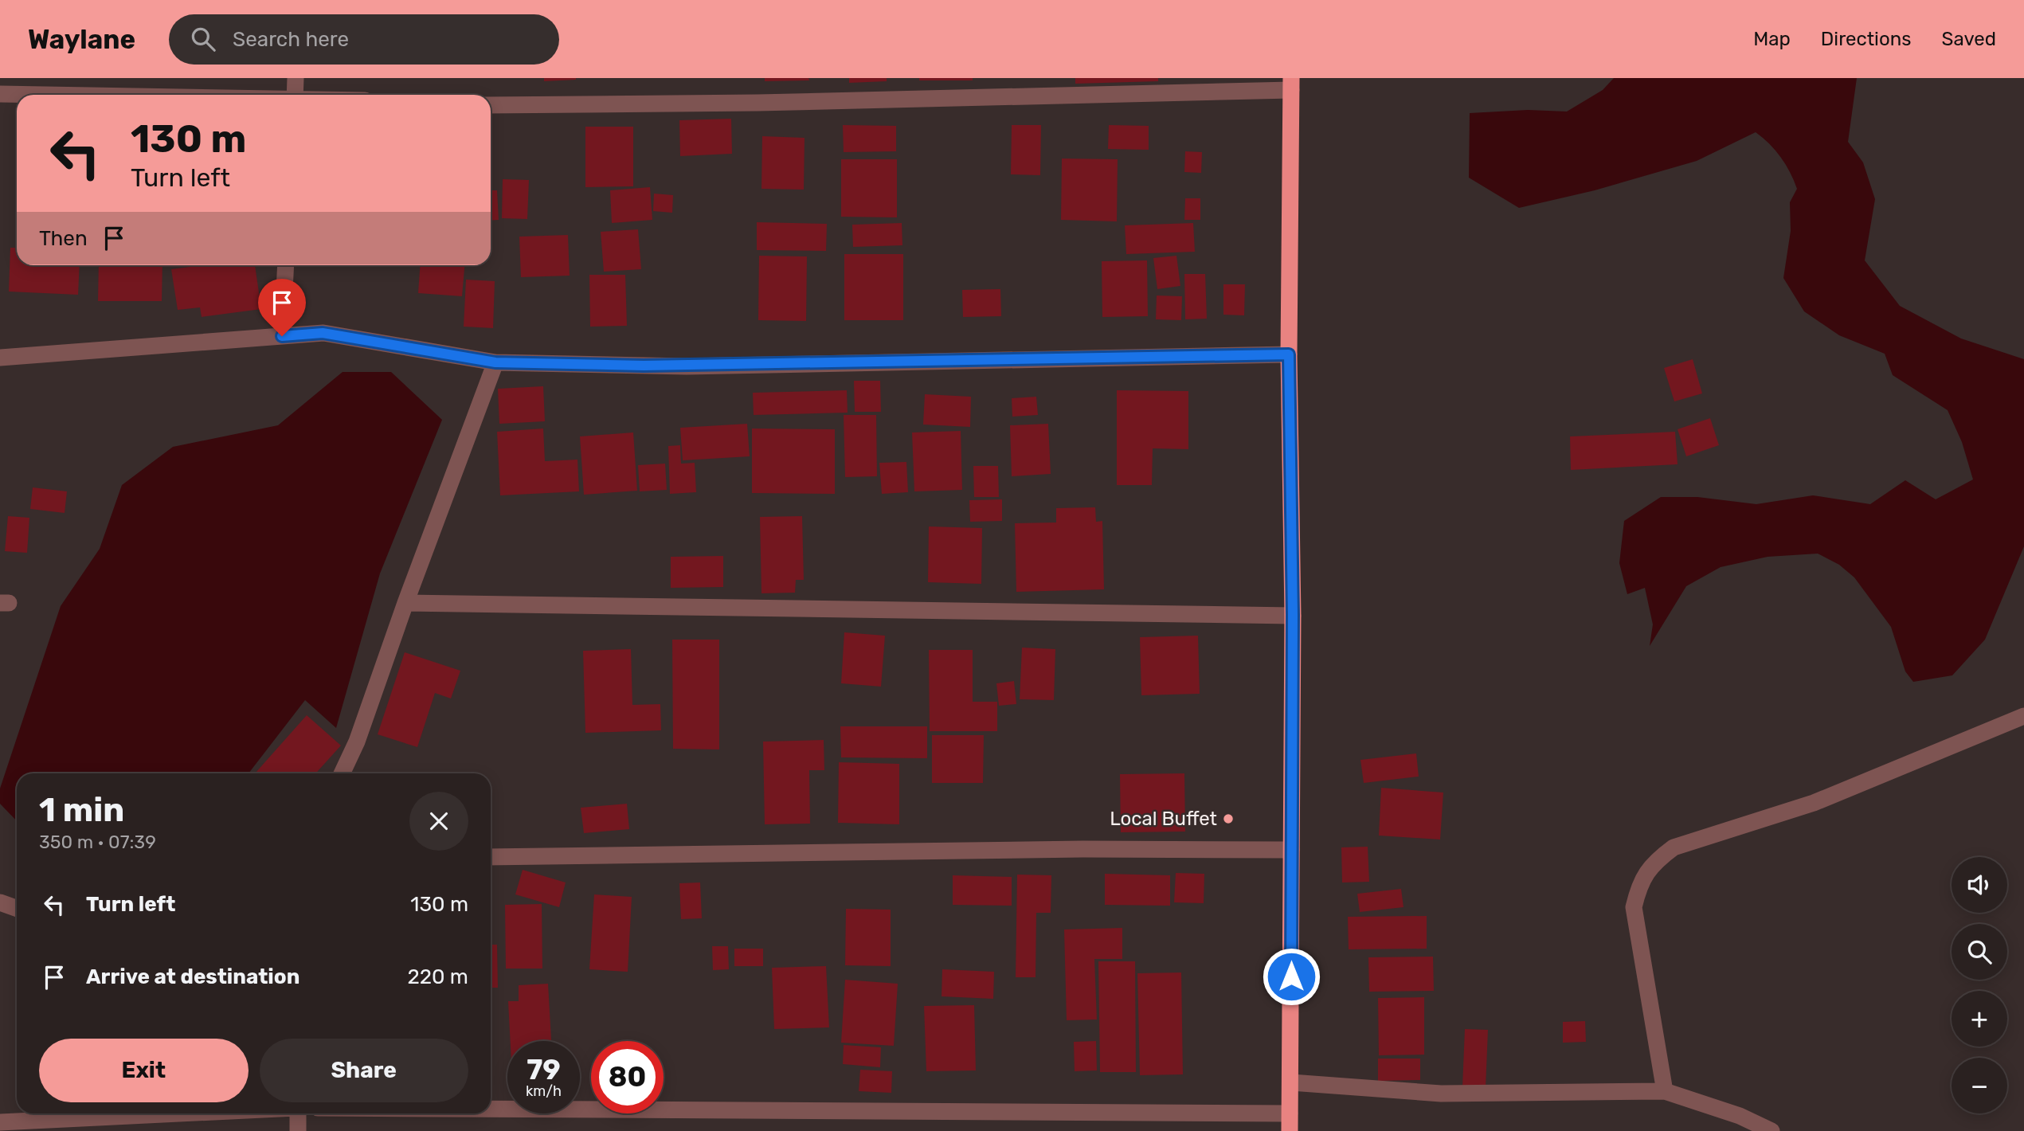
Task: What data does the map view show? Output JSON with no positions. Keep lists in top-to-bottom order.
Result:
{
  "places": ["Local Buffet"],
  "page": {
    "header": "Waylane",
    "search": "Search here",
    "nav": ["Map", "Directions", "Saved"],
    "turn": ["130 m", "Turn left"],
    "then": "Then",
    "heading": ["1 min", "350 m · 07:39"],
    "map_buttons": ["+", "−"],
    "list": [
      {
        "name": "Turn left",
        "value": "130 m"
      },
      {
        "name": "Arrive at destination",
        "value": "220 m"
      }
    ],
    "buttons": ["Exit", "Share"],
    "speed": "79 km/h",
    "limit": "80"
  }
}
